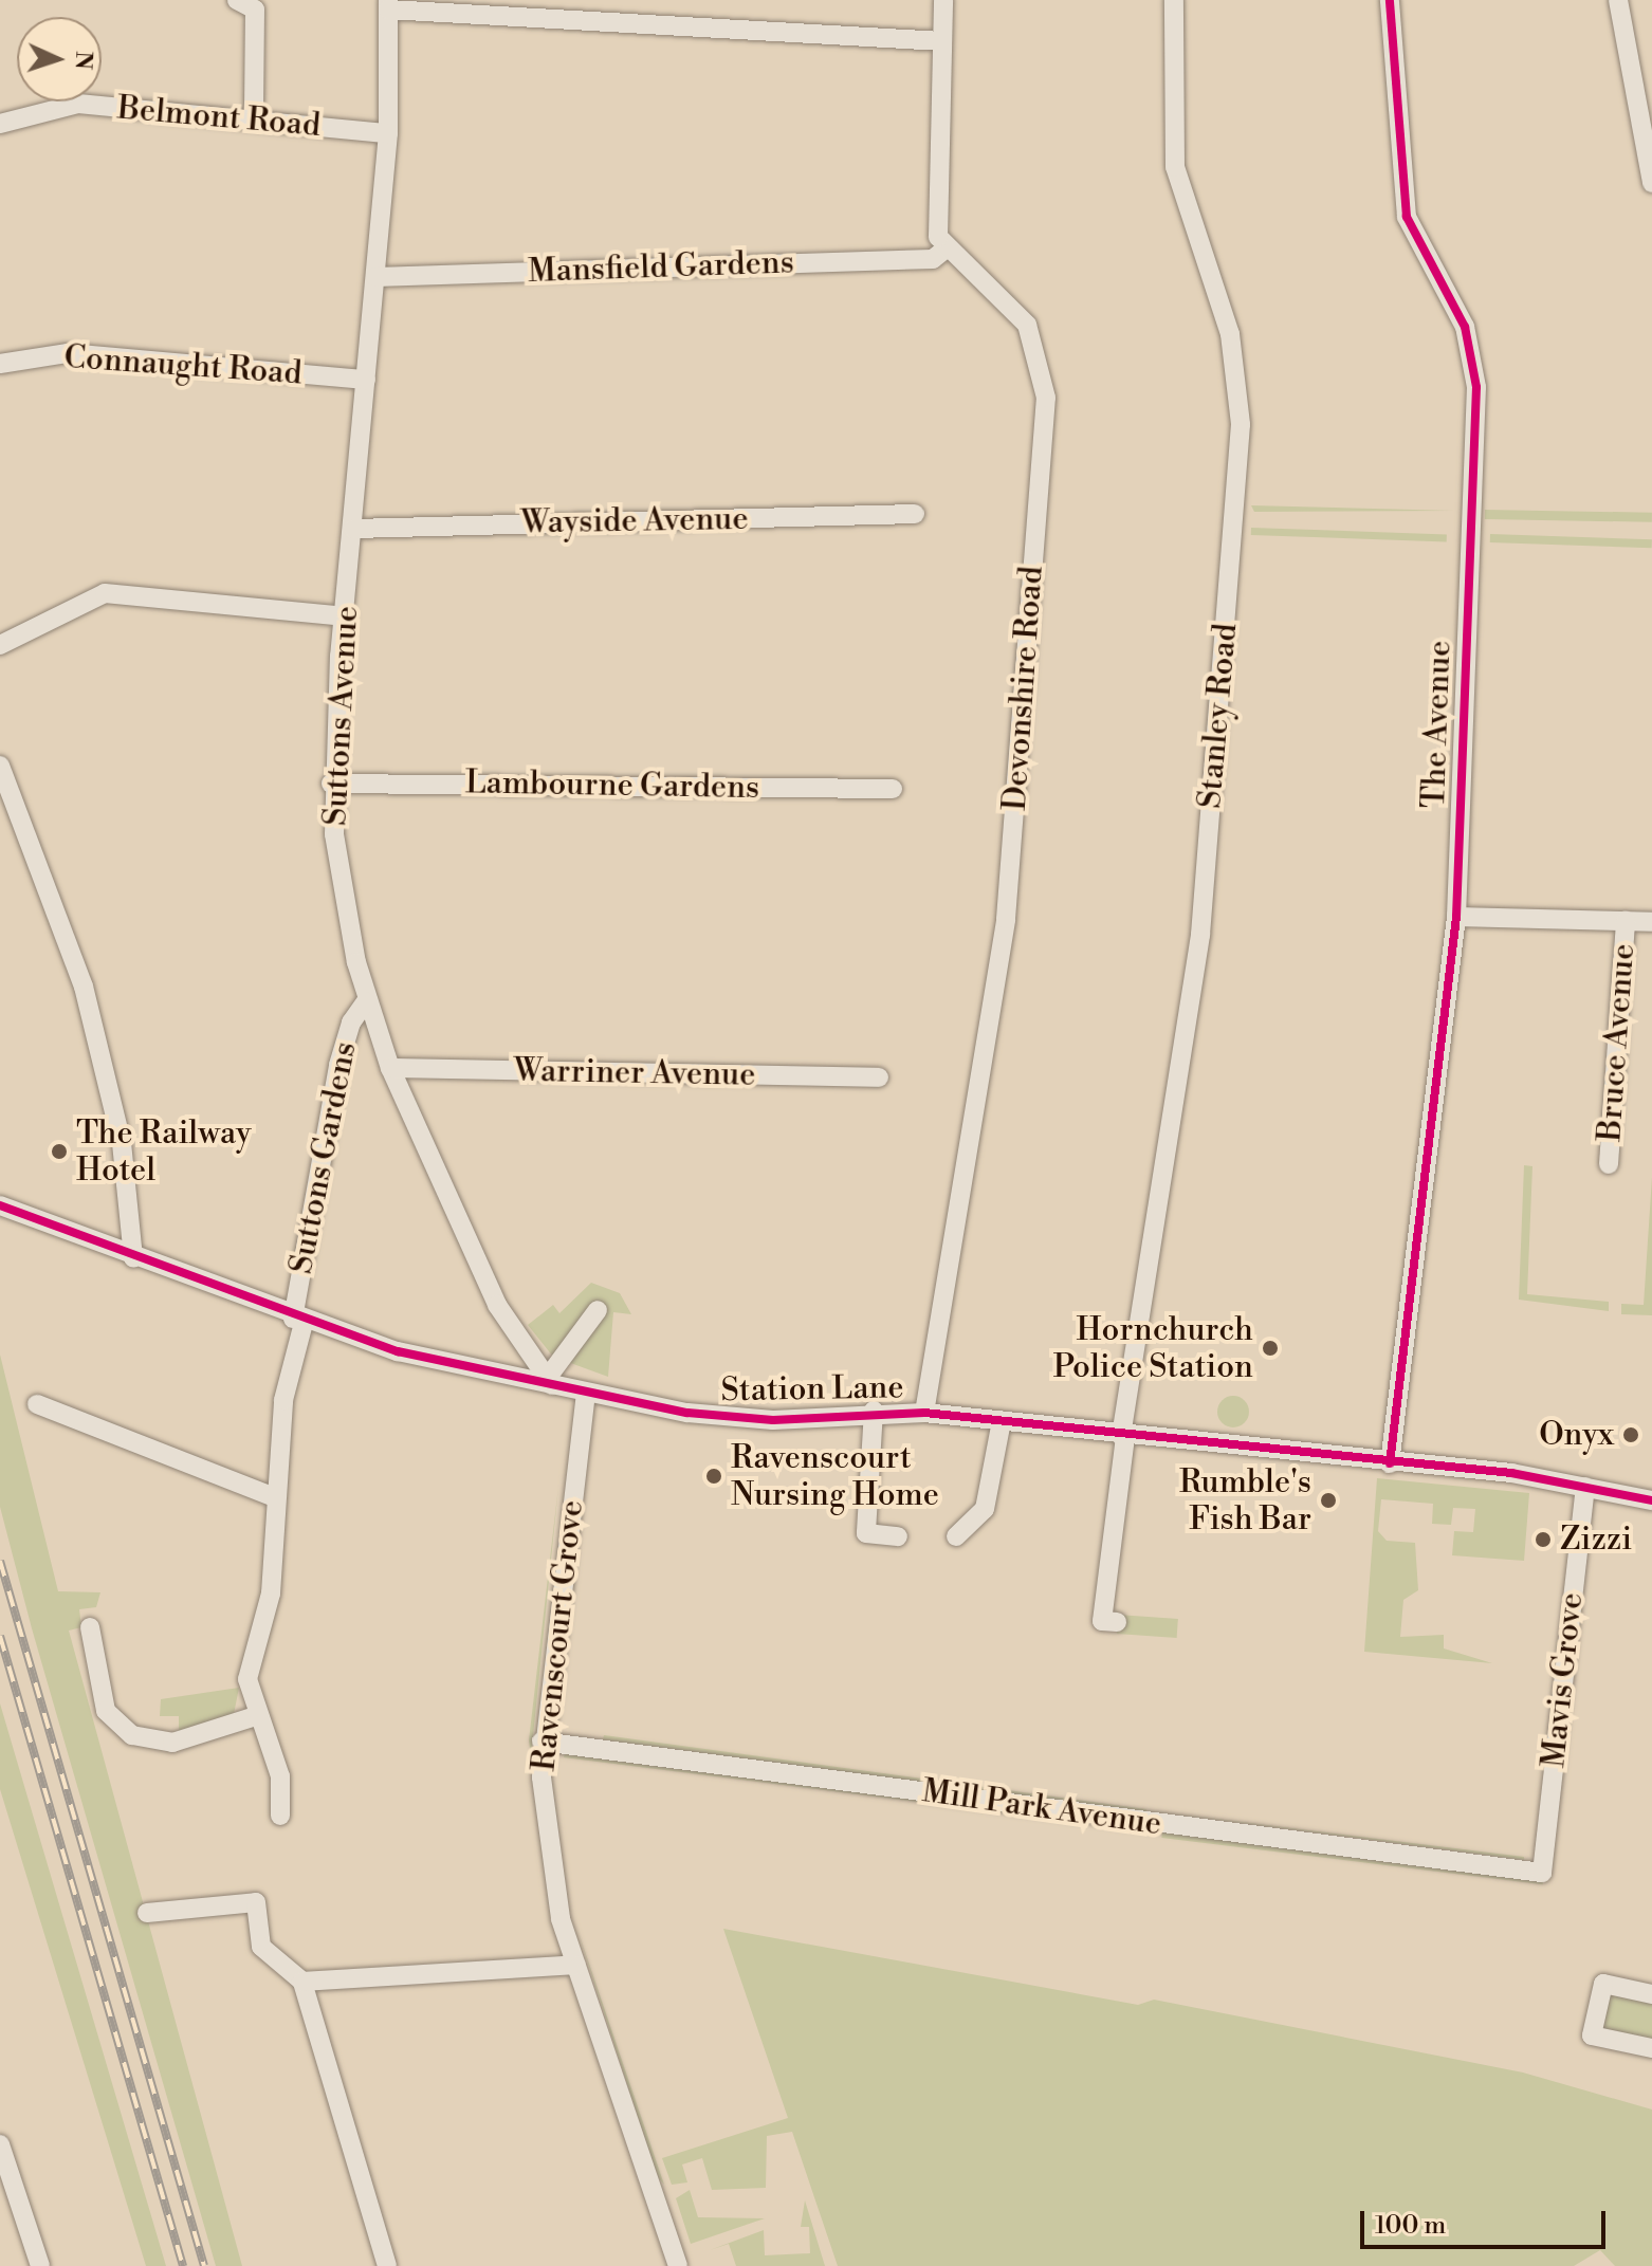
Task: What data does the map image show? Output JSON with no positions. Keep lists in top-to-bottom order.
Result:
{
  "streets": {
    "street": [
      "Belmont Road",
      "Mansfield Gardens",
      "Connaught Road",
      "Wayside Avenue",
      "Devonshire Road",
      "Suttons Avenue",
      "Stanley Road",
      "The Avenue",
      "Lambourne Gardens",
      "Bruce Avenue",
      "Warriner Avenue",
      "Suttons Gardens",
      "Station Lane",
      "Ravenscourt Grove",
      "Mavis Grove",
      "Mill Park Avenue"
    ]
  },
  "crossings": [
    ["Belmont Road", "Suttons Avenue"],
    ["Mansfield Gardens", "Devonshire Road"],
    ["Mansfield Gardens", "Suttons Avenue"],
    ["Connaught Road", "Suttons Avenue"],
    ["Wayside Avenue", "Suttons Avenue"],
    ["Devonshire Road", "Station Lane"],
    ["Suttons Avenue", "Lambourne Gardens"],
    ["Suttons Avenue", "Warriner Avenue"],
    ["Suttons Avenue", "Suttons Gardens"],
    ["Suttons Avenue", "Station Lane"],
    ["Stanley Road", "Station Lane"],
    ["The Avenue", "Station Lane"],
    ["Suttons Gardens", "Station Lane"],
    ["Station Lane", "Ravenscourt Grove"],
    ["Station Lane", "Mavis Grove"],
    ["Ravenscourt Grove", "Mill Park Avenue"],
    ["Mavis Grove", "Mill Park Avenue"]
  ],
  "places": [
    "The Railway Hotel",
    "Hornchurch Police Station",
    "Onyx",
    "Ravenscourt Nursing Home",
    "Rumble's Fish Bar",
    "Zizzi"
  ],
  "scale_bar": "100 m",
  "north": "right"
}
